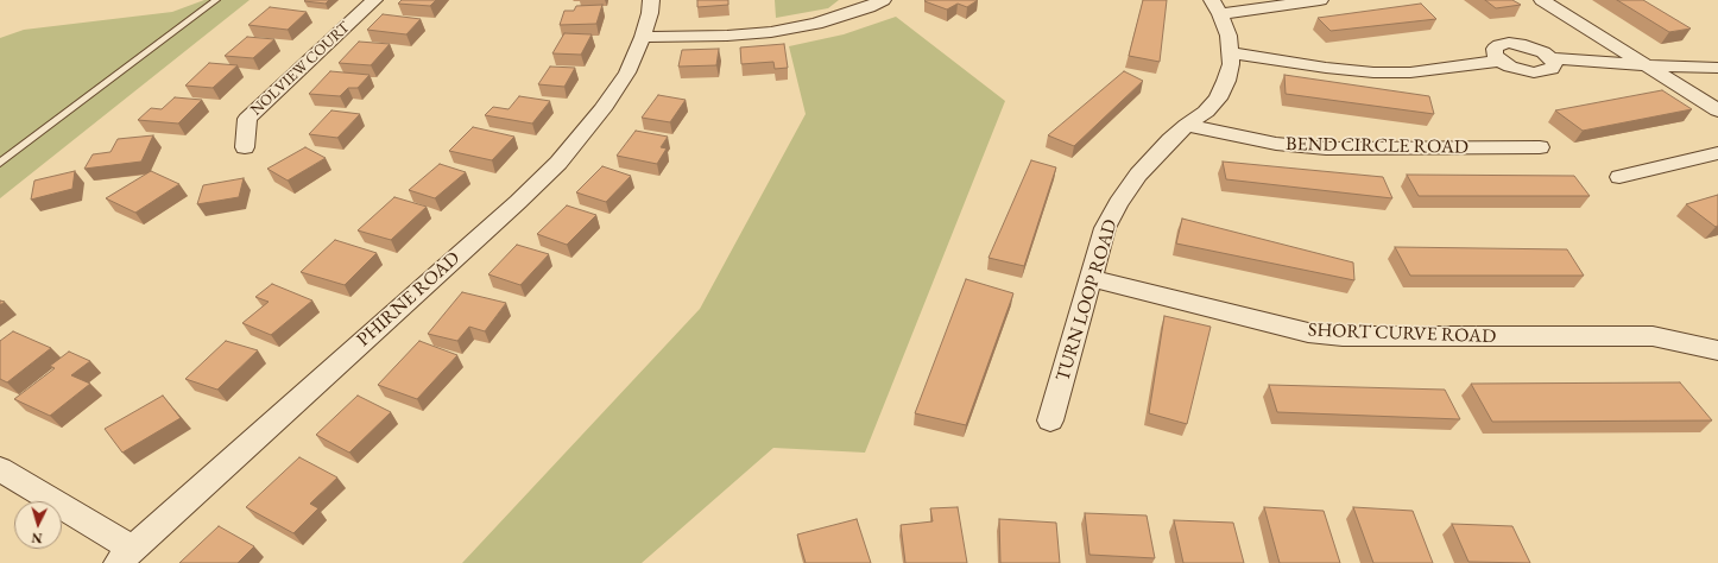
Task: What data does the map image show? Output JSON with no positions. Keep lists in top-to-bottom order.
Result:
{
  "streets": {
    "street": [
      "NOLVIEW COURT",
      "BEND CIRCLE ROAD",
      "PHIRNE ROAD",
      "TURN LOOP ROAD",
      "SHORT CURVE ROAD"
    ]
  },
  "crossings": [
    ["BEND CIRCLE ROAD", "TURN LOOP ROAD"],
    ["TURN LOOP ROAD", "SHORT CURVE ROAD"]
  ],
  "north": "bottom"
}
